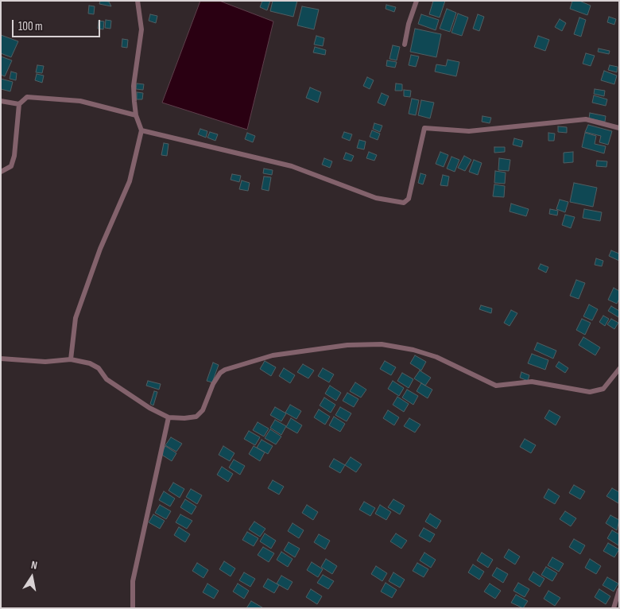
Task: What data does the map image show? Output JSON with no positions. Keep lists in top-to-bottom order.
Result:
{
  "scale_bar": "100 m",
  "north": "top"
}
